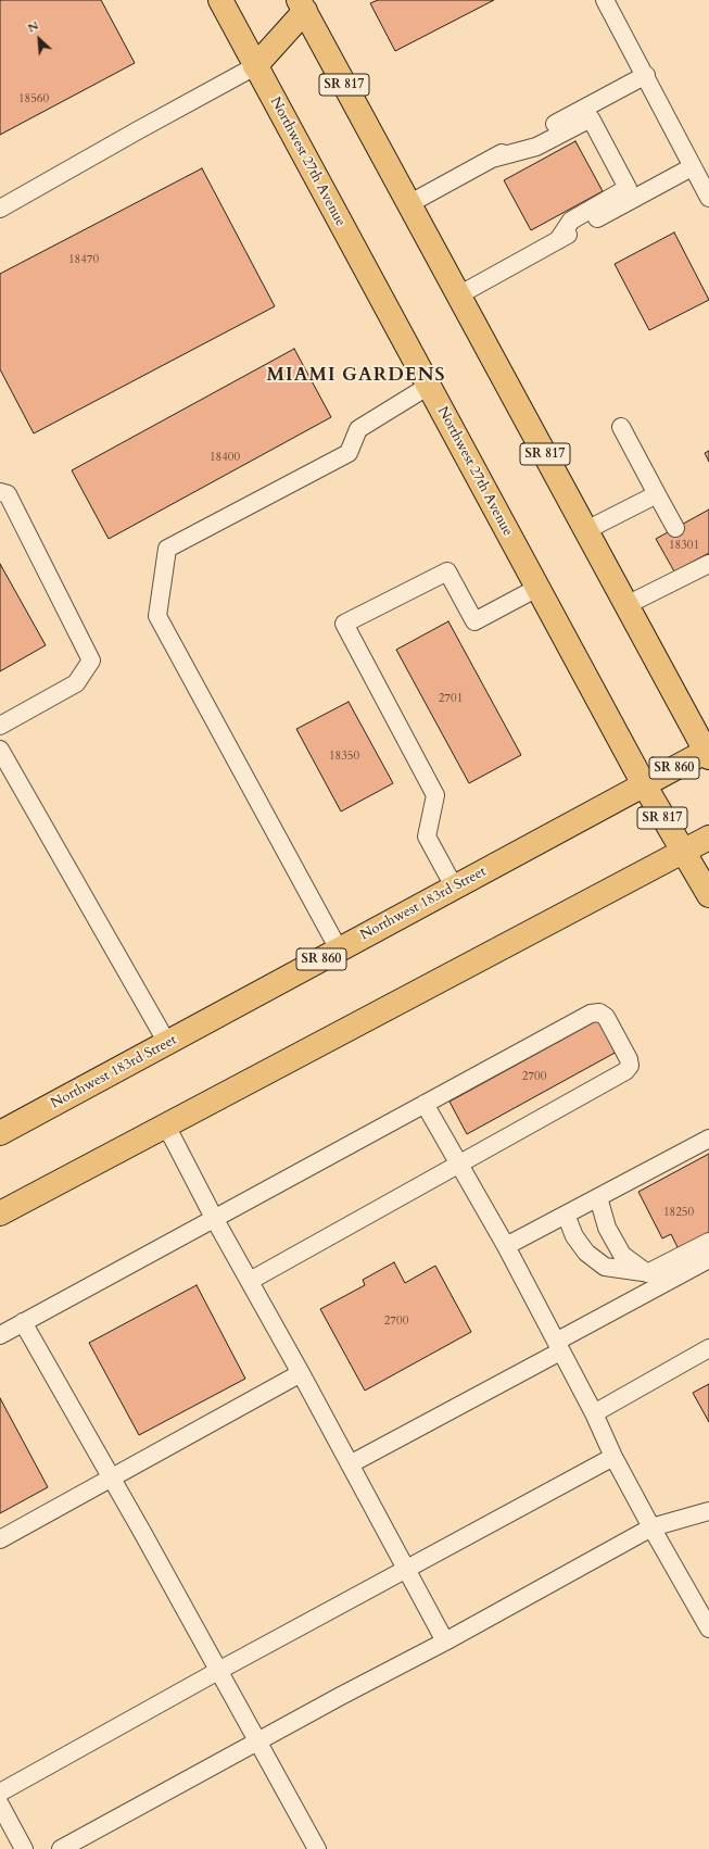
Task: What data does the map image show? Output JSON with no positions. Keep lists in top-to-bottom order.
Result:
{
  "streets": {
    "main road": [
      "SR 817",
      "Northwest 27th Avenue",
      "SR 860",
      "Northwest 183rd Street"
    ]
  },
  "crossings": [
    ["SR 817", "Northwest 183rd Street"],
    ["Northwest 27th Avenue", "Northwest 183rd Street"]
  ],
  "districts": ["MIAMI GARDENS"],
  "house_numbers": [
    "18560",
    "18470",
    "18400",
    "18301",
    "2701",
    "18350",
    "2700",
    "18250",
    "2700"
  ],
  "north": "top left"
}
